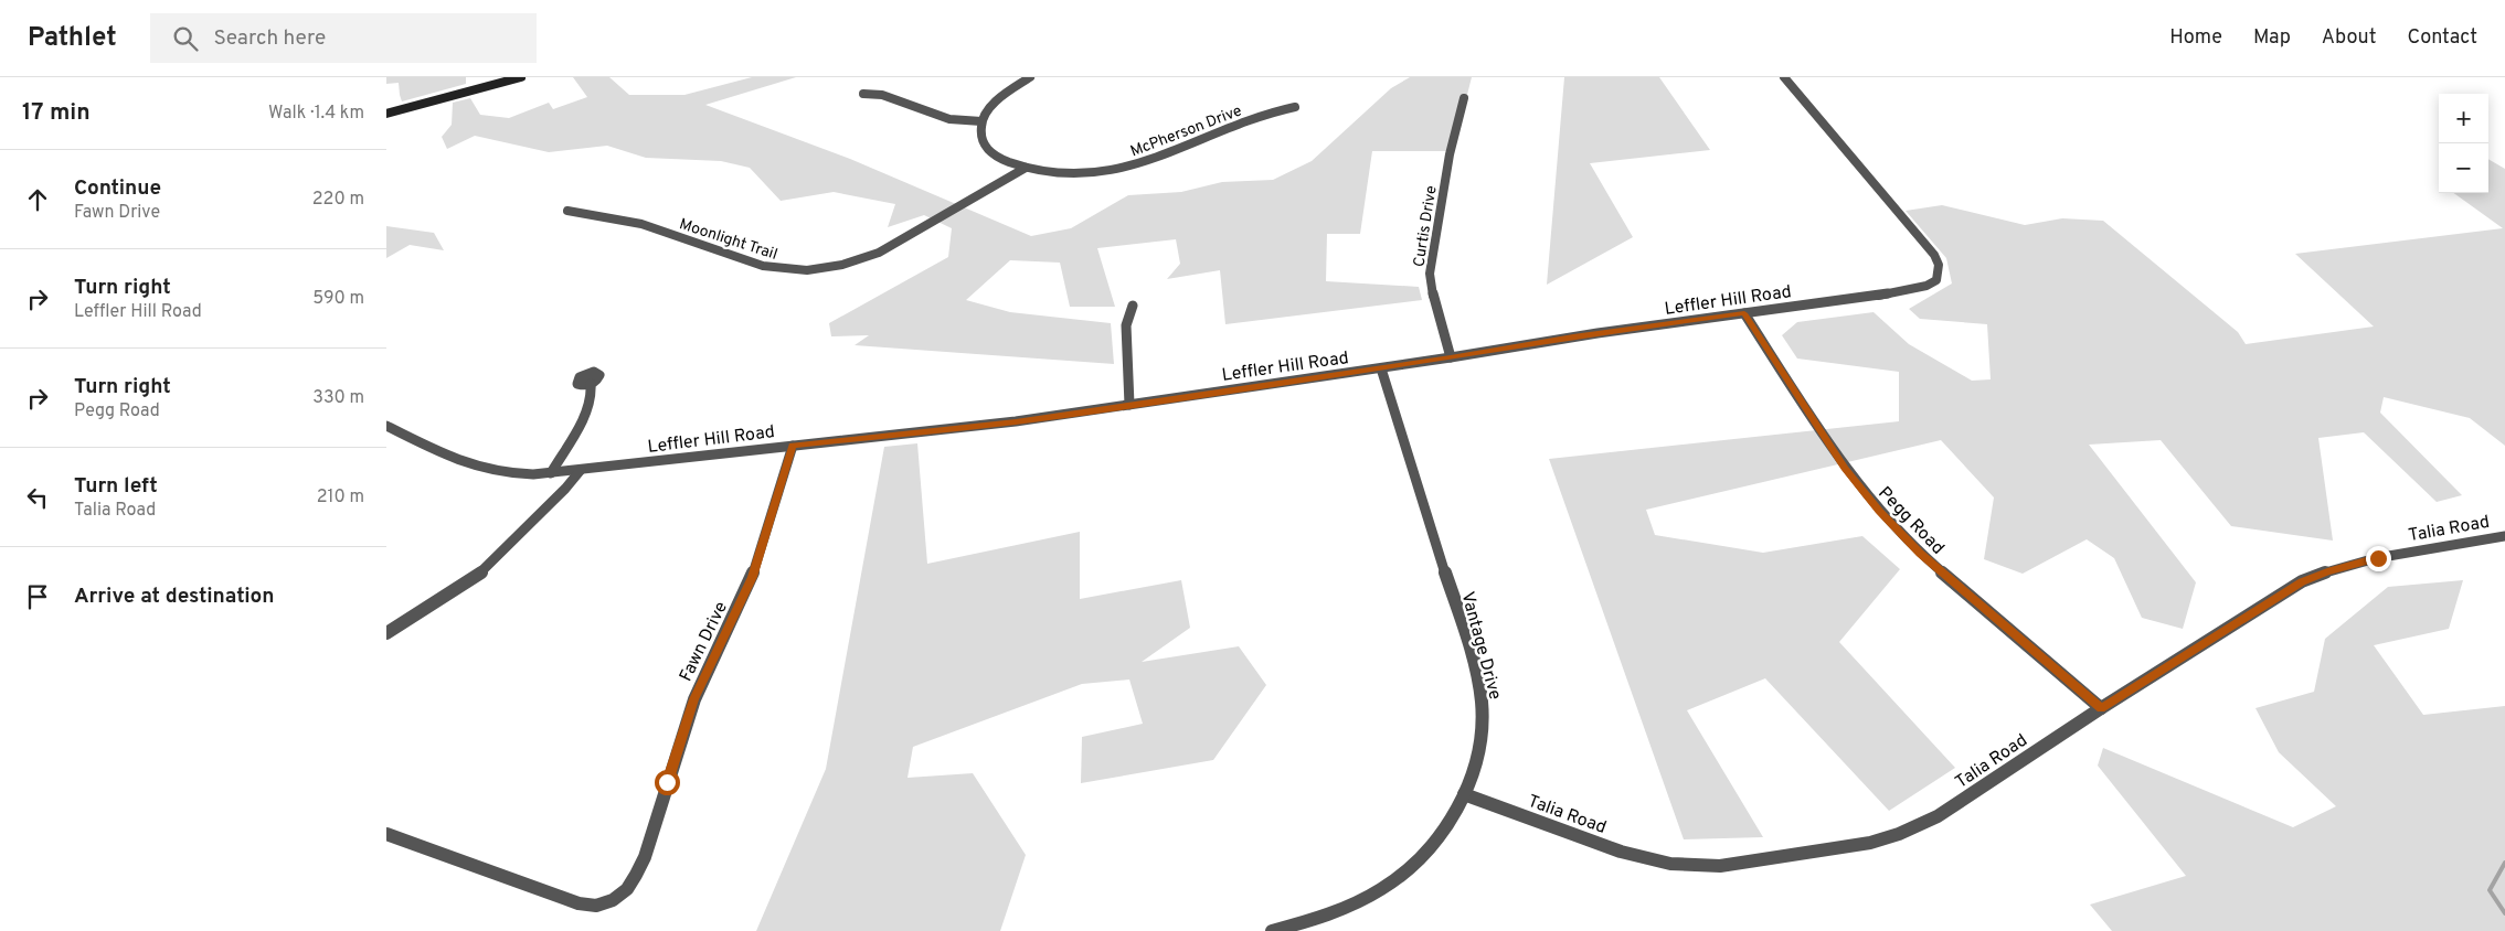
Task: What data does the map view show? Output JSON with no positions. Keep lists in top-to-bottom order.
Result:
{
  "streets": {
    "street": [
      "McPherson Drive",
      "Curtis Drive",
      "Moonlight Trail",
      "Leffler Hill Road",
      "Pegg Road",
      "Talia Road",
      "Fawn Drive",
      "Vantage Drive"
    ]
  },
  "crossings": [
    ["McPherson Drive", "Moonlight Trail"],
    ["Curtis Drive", "Leffler Hill Road"],
    ["Leffler Hill Road", "Pegg Road"],
    ["Leffler Hill Road", "Fawn Drive"],
    ["Leffler Hill Road", "Vantage Drive"],
    ["Pegg Road", "Talia Road"],
    ["Talia Road", "Vantage Drive"]
  ],
  "page": {
    "header": "Pathlet",
    "search": "Search here",
    "nav": [
      "Home",
      "Map",
      "About",
      "Contact"
    ],
    "heading": ["17 min", "Walk · 1.4 km"],
    "map_buttons": ["+", "−"],
    "list": [
      ["Continue", "Fawn Drive", "220 m"],
      ["Turn right", "Leffler Hill Road", "590 m"],
      ["Turn right", "Pegg Road", "330 m"],
      ["Turn left", "Talia Road", "210 m"],
      "Arrive at destination"
    ]
  }
}
